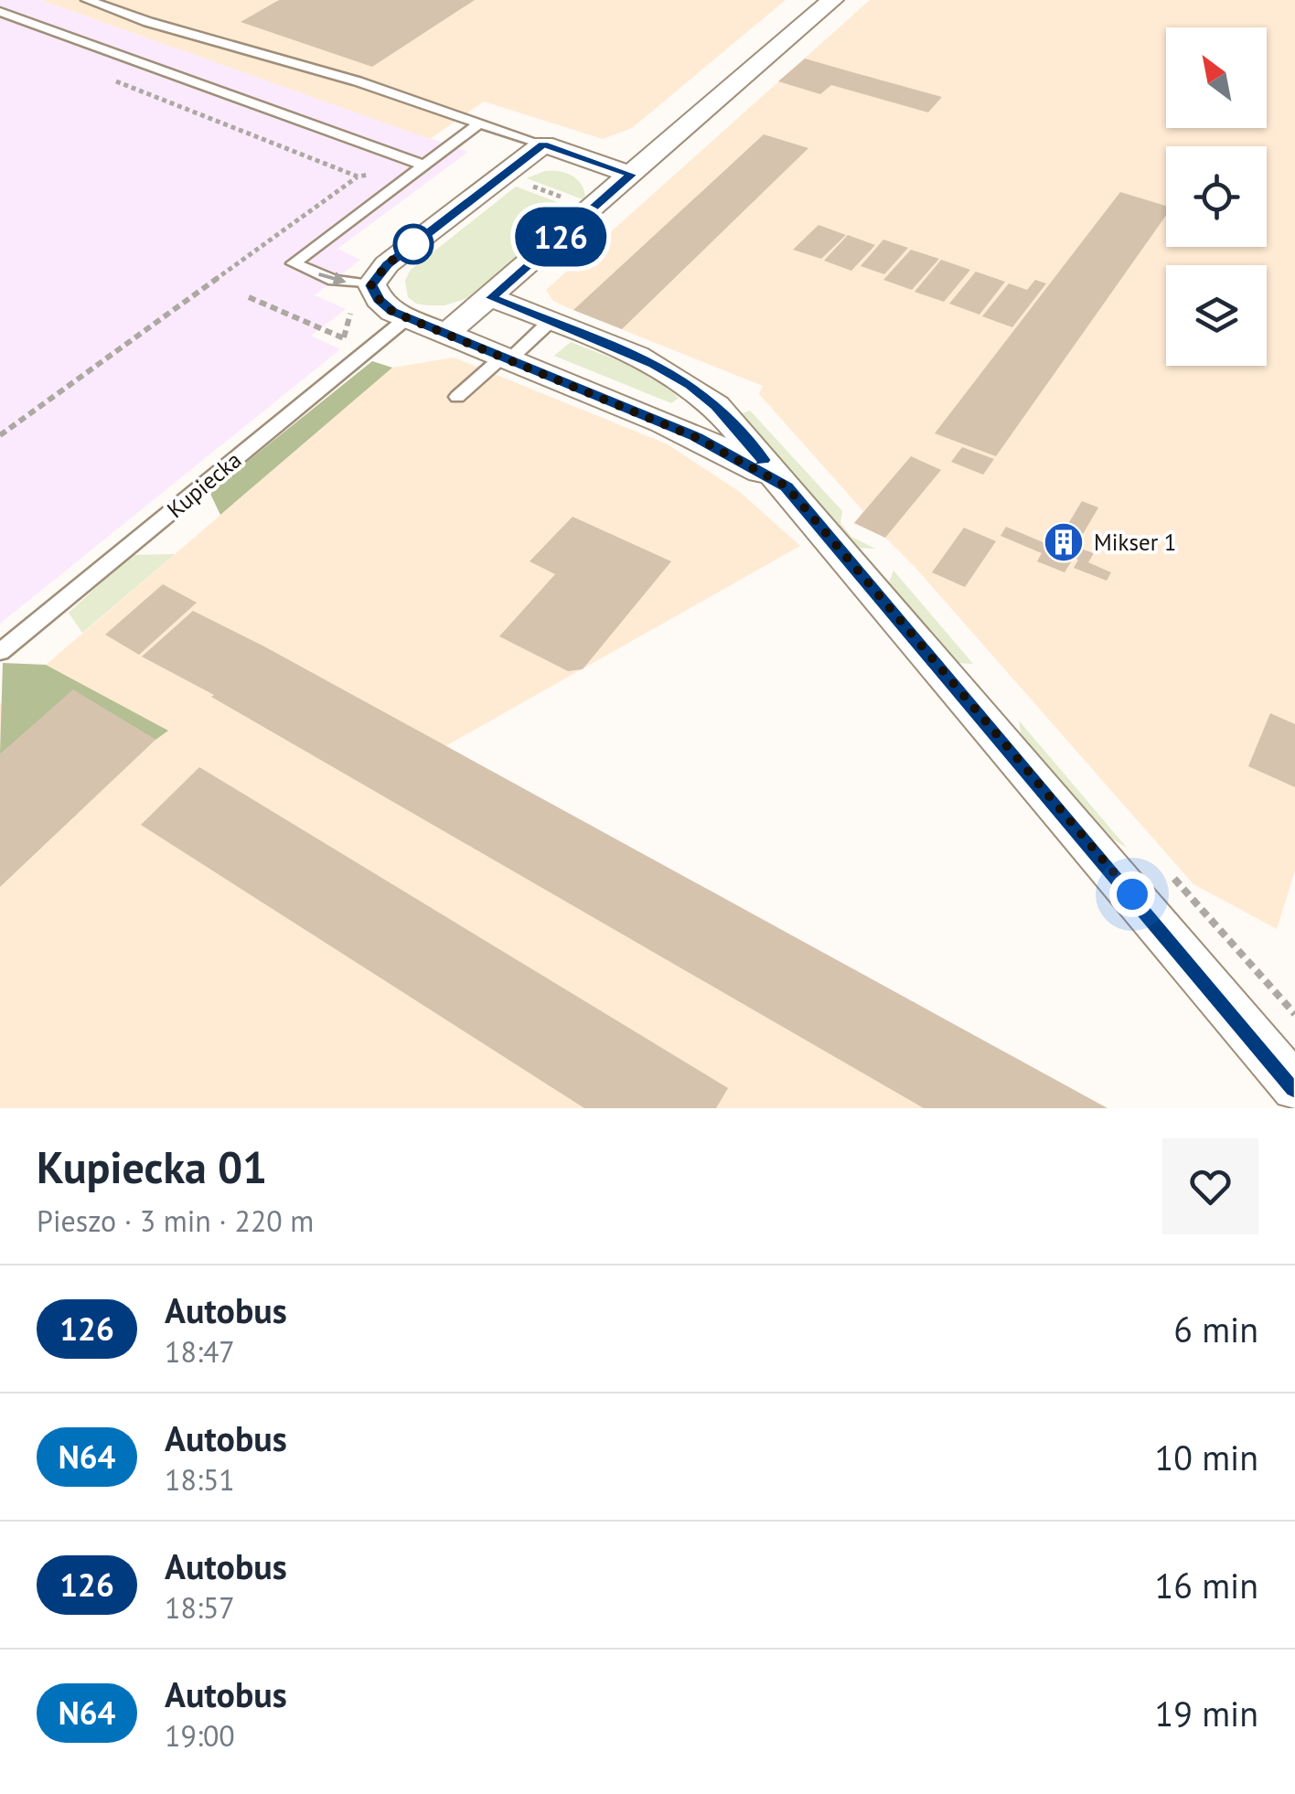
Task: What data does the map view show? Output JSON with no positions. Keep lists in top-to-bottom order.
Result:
{
  "streets": {
    "lane": ["Kupiecka"]
  },
  "places": {
    "building": ["Mikser 1"]
  },
  "lines": ["bus line 126"],
  "north": "top left",
  "page": {
    "on_map": "126",
    "heading": ["Kupiecka 01", "Pieszo · 3 min · 220 m"],
    "list": [
      {
        "mark": "126",
        "name": "Autobus",
        "note": "18:47",
        "value": "6 min"
      },
      {
        "mark": "N64",
        "name": "Autobus",
        "note": "18:51",
        "value": "10 min"
      },
      {
        "mark": "126",
        "name": "Autobus",
        "note": "18:57",
        "value": "16 min"
      },
      {
        "mark": "N64",
        "name": "Autobus",
        "note": "19:00",
        "value": "19 min"
      }
    ]
  }
}
